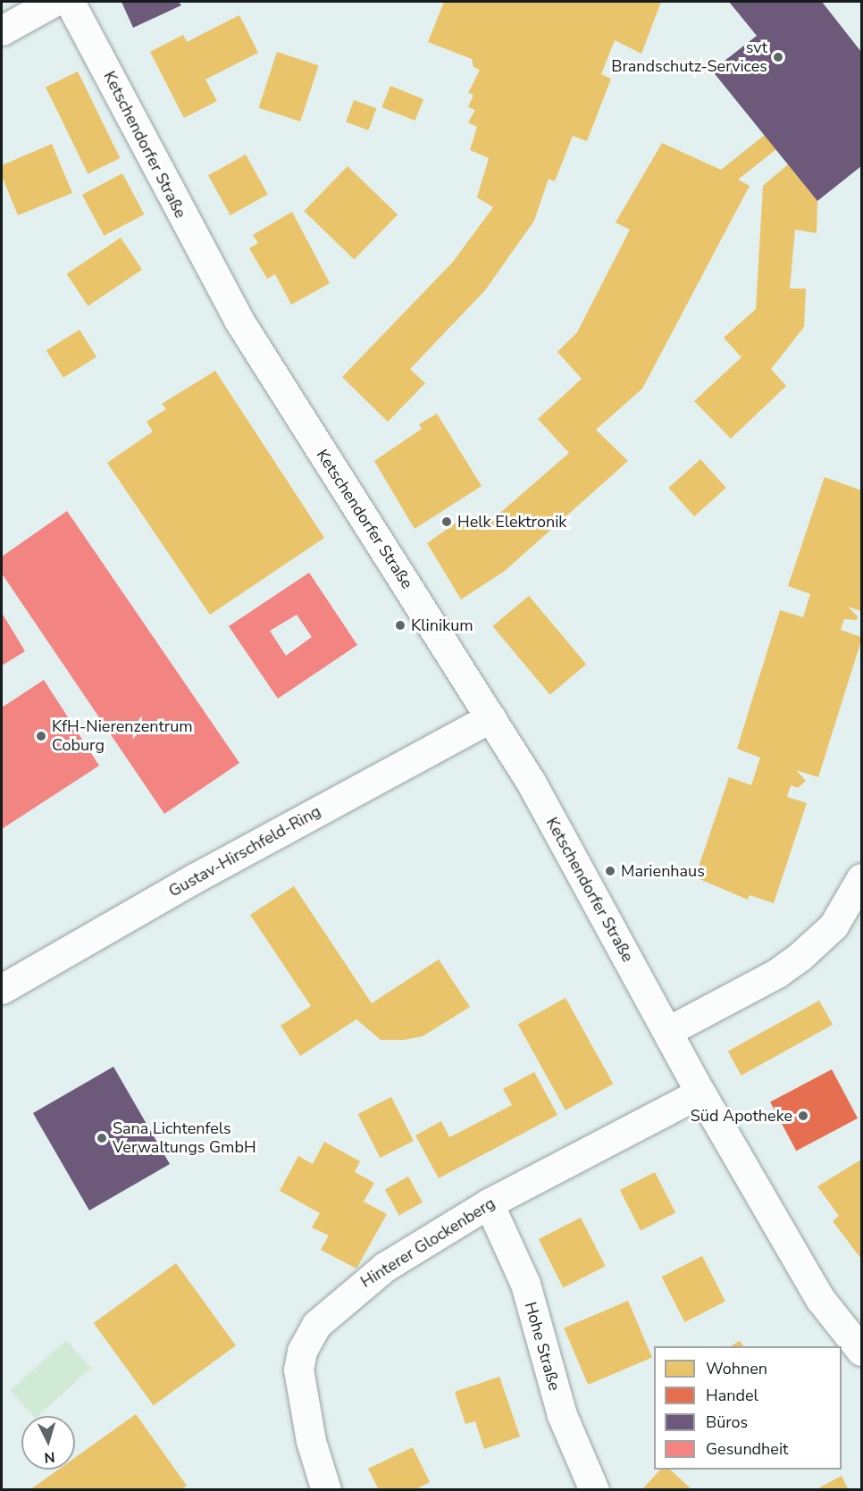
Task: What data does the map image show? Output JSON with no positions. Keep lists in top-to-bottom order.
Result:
{
  "streets": {
    "street": [
      "Ketschendorfer Straße",
      "Gustav-Hirschfeld-Ring",
      "Hinterer Glockenberg",
      "Hohe Straße"
    ]
  },
  "crossings": [
    ["Ketschendorfer Straße", "Gustav-Hirschfeld-Ring"],
    ["Ketschendorfer Straße", "Hinterer Glockenberg"],
    ["Hinterer Glockenberg", "Hohe Straße"]
  ],
  "places": [
    "svt Brandschutz-Services",
    "Helk Elektronik",
    "Klinikum",
    "KfH-Nierenzentrum Coburg",
    "Marienhaus",
    "Süd Apotheke",
    "Sana Lichtenfels Verwaltungs GmbH"
  ],
  "legend": [
    "Wohnen",
    "Handel",
    "Büros",
    "Gesundheit"
  ],
  "north": "bottom"
}
